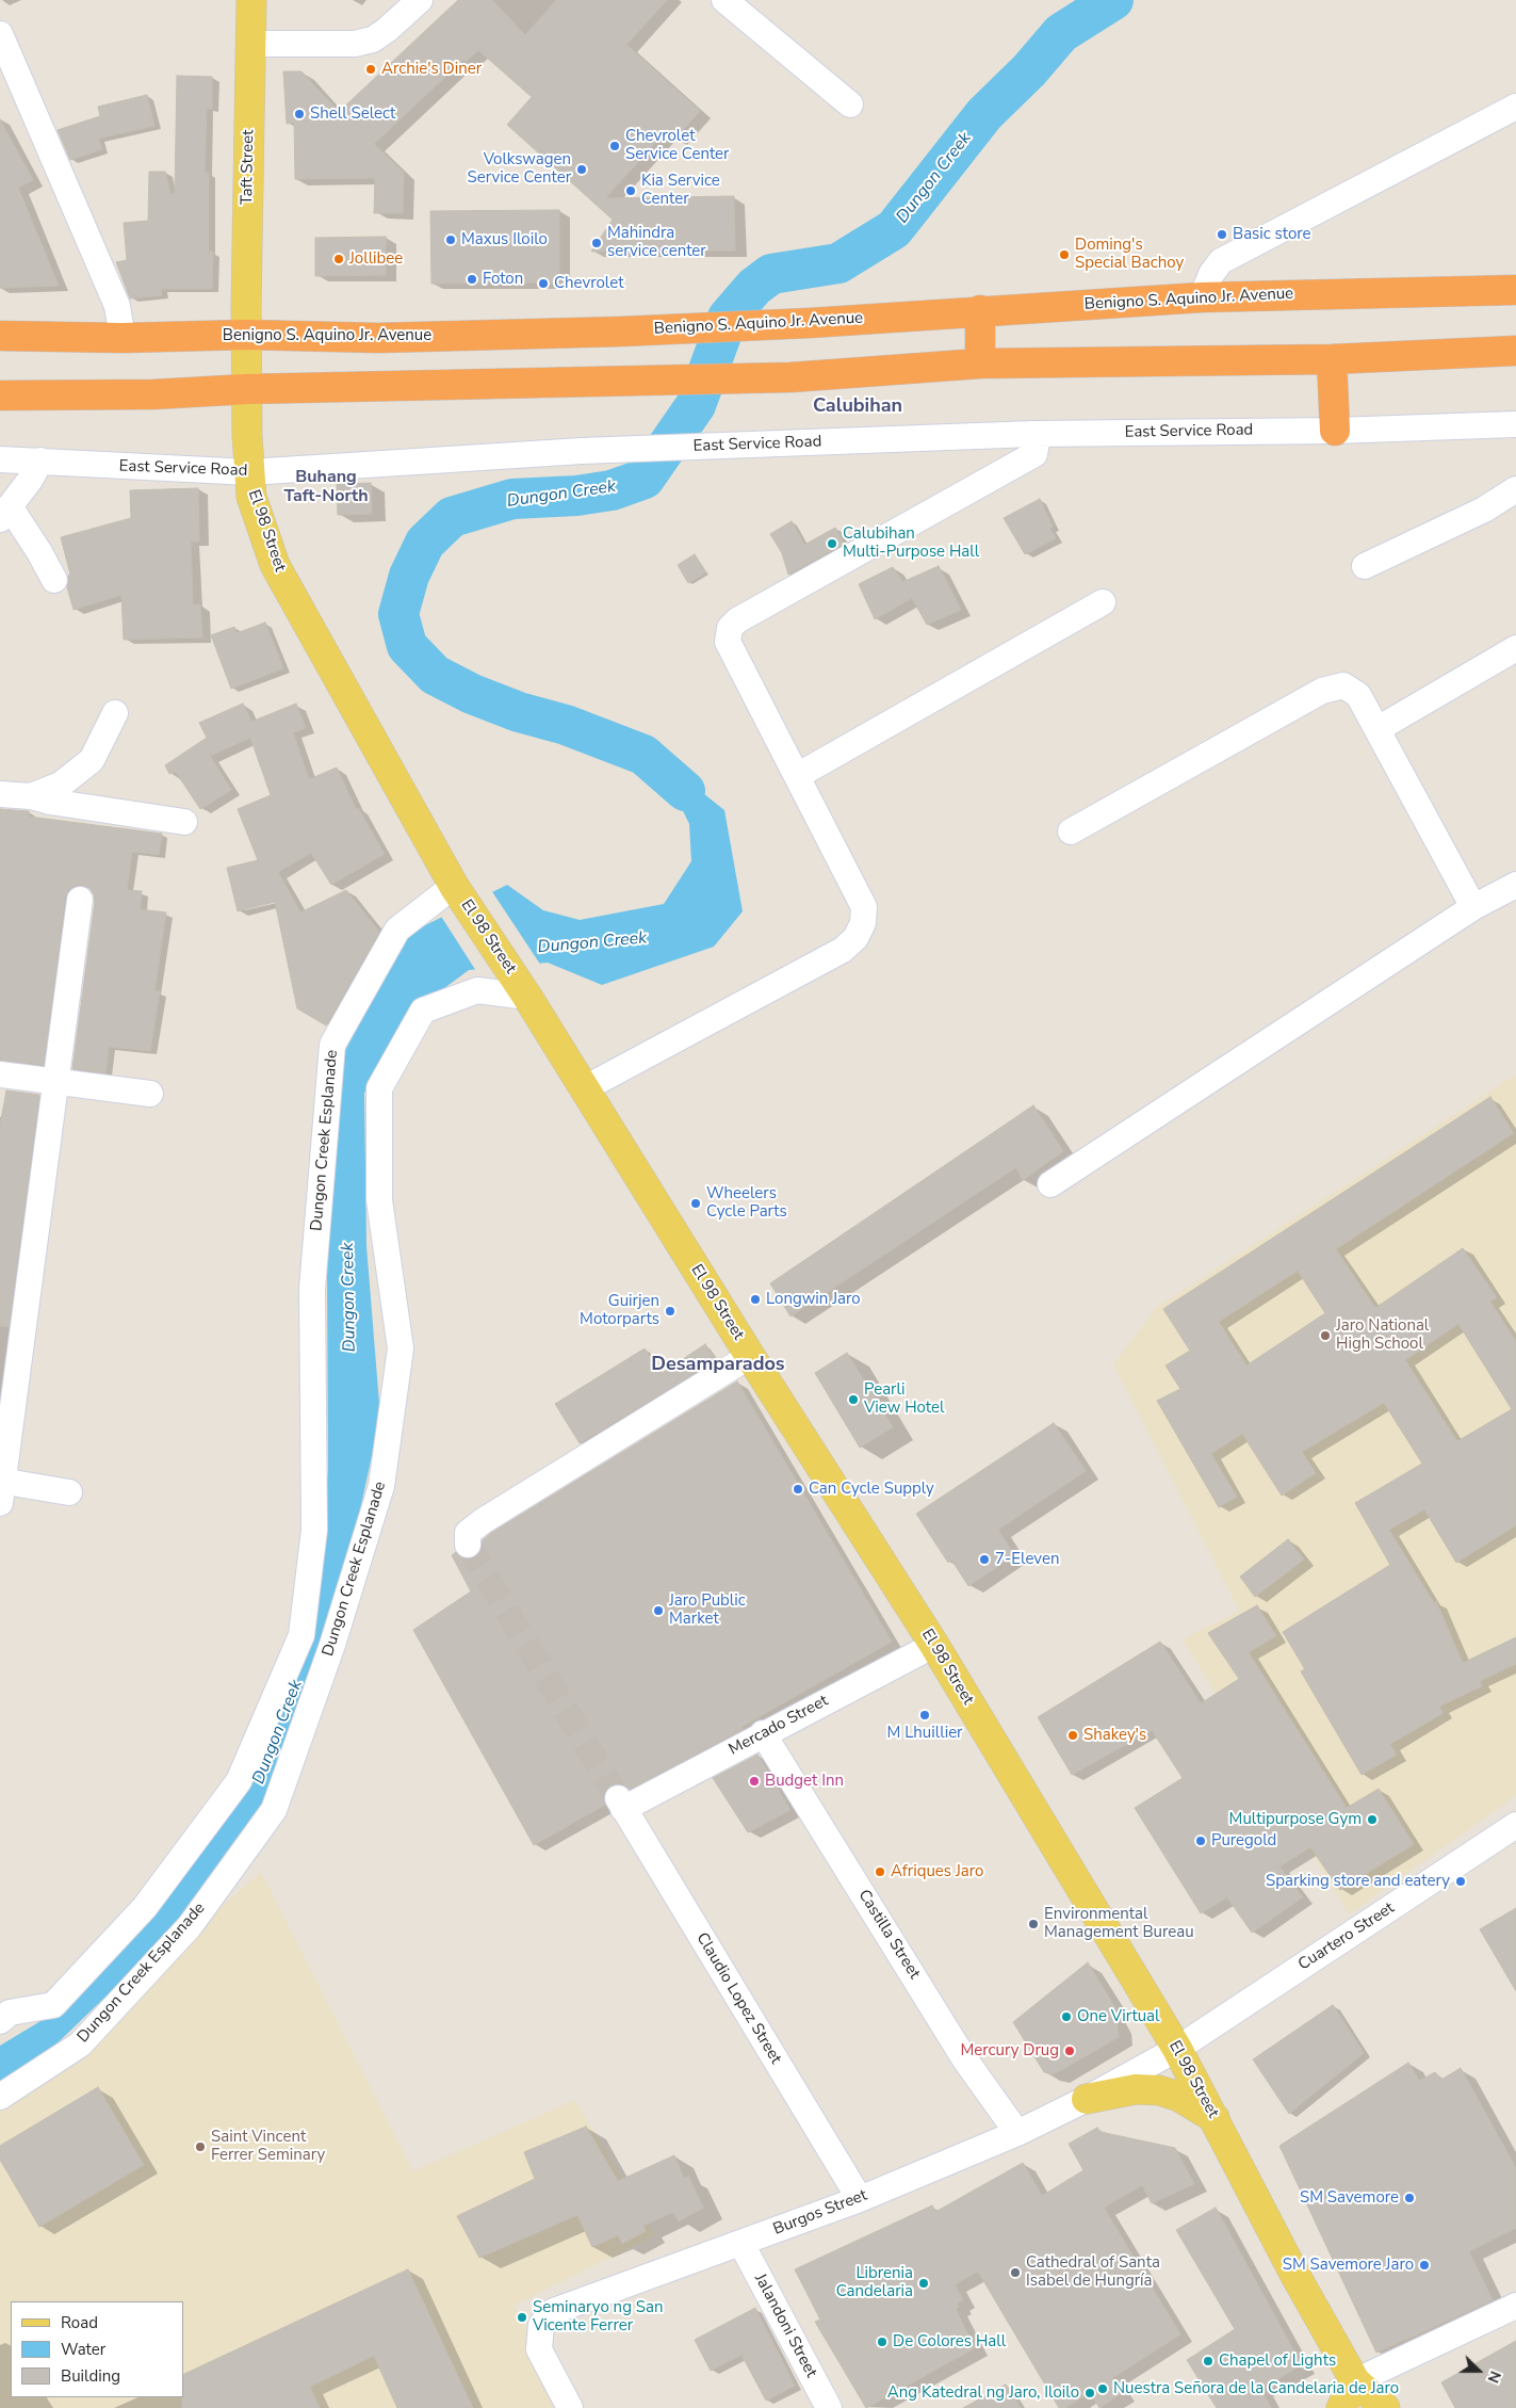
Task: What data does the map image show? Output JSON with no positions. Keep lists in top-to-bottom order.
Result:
{
  "streets": {
    "highway": ["Benigno S. Aquino Jr. Avenue"],
    "main road": ["Taft Street", "El 98 Street"],
    "street": [
      "East Service Road",
      "Dungon Creek Esplanade",
      "Mercado Street",
      "Castilla Street",
      "Cuartero Street",
      "Claudio Lopez Street",
      "Burgos Street",
      "Jalandoni Street"
    ]
  },
  "crossings": [
    ["Taft Street", "Benigno S. Aquino Jr. Avenue"],
    ["Taft Street", "El 98 Street"],
    ["Benigno S. Aquino Jr. Avenue", "El 98 Street"],
    ["East Service Road", "El 98 Street"],
    ["El 98 Street", "Dungon Creek Esplanade"],
    ["El 98 Street", "Mercado Street"],
    ["El 98 Street", "Cuartero Street"],
    ["El 98 Street", "Burgos Street"],
    ["Mercado Street", "Castilla Street"],
    ["Mercado Street", "Claudio Lopez Street"],
    ["Castilla Street", "Burgos Street"],
    ["Cuartero Street", "Burgos Street"],
    ["Claudio Lopez Street", "Burgos Street"],
    ["Burgos Street", "Jalandoni Street"]
  ],
  "districts": ["Calubihan", "Buhang Taft-North", "Desamparados"],
  "water": ["Dungon Creek"],
  "places": [
    "Archie's Diner",
    "Shell Select",
    "Chevrolet Service Center",
    "Volkswagen Service Center",
    "Kia Service Center",
    "Basic store",
    "Maxus Iloilo",
    "Mahindra service center",
    "Doming's Special Bachoy",
    "Jollibee",
    "Foton",
    "Chevrolet",
    "Calubihan Multi-Purpose Hall",
    "Wheelers Cycle Parts",
    "Longwin Jaro",
    "Guirjen Motorparts",
    "Jaro National High School",
    "Pearli View Hotel",
    "Can Cycle Supply",
    "7-Eleven",
    "Jaro Public Market",
    "M Lhuillier",
    "Shakey's",
    "Budget Inn",
    "Multipurpose Gym",
    "Puregold",
    "Afriques Jaro",
    "Sparking store and eatery",
    "Environmental Management Bureau",
    "One Virtual",
    "Mercury Drug",
    "Saint Vincent Ferrer Seminary",
    "SM Savemore",
    "SM Savemore Jaro",
    "Cathedral of Santa Isabel de Hungría",
    "Librenia Candelaria",
    "Seminaryo ng San Vicente Ferrer",
    "De Colores Hall",
    "Chapel of Lights",
    "Nuestra Señora de la Candelaria de Jaro",
    "Ang Katedral ng Jaro, Iloilo"
  ],
  "legend": ["Road", "Water", "Building"],
  "north": "right"
}
